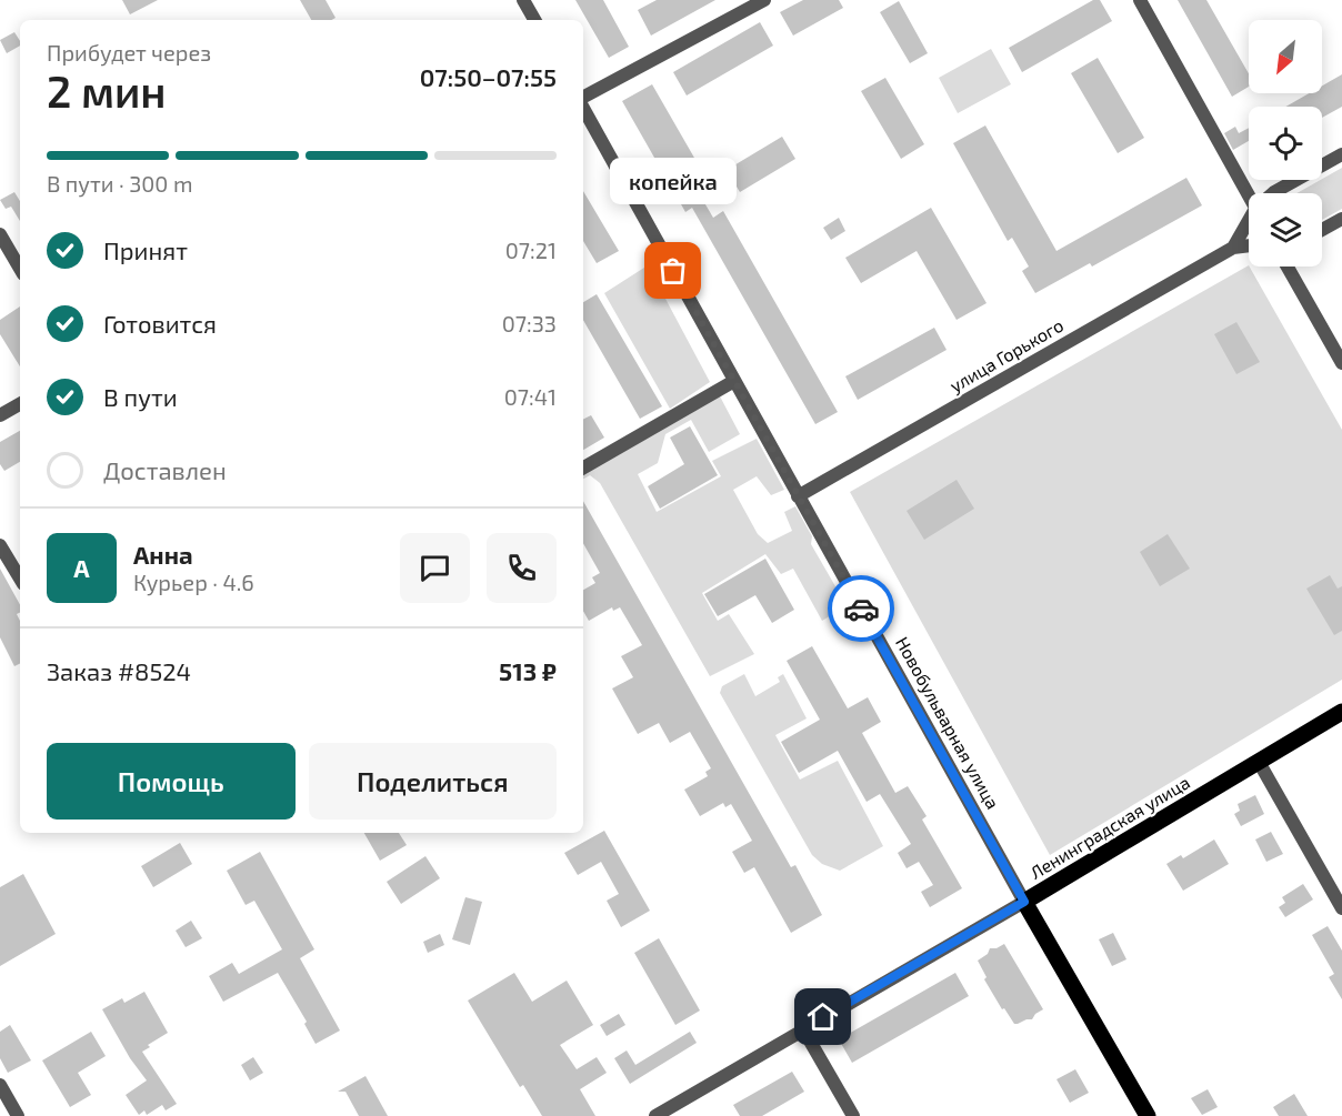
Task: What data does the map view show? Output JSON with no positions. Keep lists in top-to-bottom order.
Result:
{
  "streets": {
    "main road": ["Новобульварная улица", "Ленинградская улица"],
    "street": ["улица Горького"]
  },
  "crossings": [
    ["улица Горького", "Новобульварная улица"],
    ["Новобульварная улица", "Ленинградская улица"]
  ],
  "places": ["копейка"],
  "north": "bottom left",
  "page": {
    "heading": ["2 мин", "Прибудет через", "07:50–07:55"],
    "panel": [
      "Анна",
      "Курьер · 4.6",
      "Заказ #8524",
      "513 ₽"
    ],
    "bar": "В пути · 300 m",
    "bubble": "копейка",
    "list": [
      ["Принят", "07:21"],
      ["Готовится", "07:33"],
      ["В пути", "07:41"],
      "Доставлен"
    ],
    "round": "А",
    "buttons": ["Помощь", "Поделиться"]
  }
}
